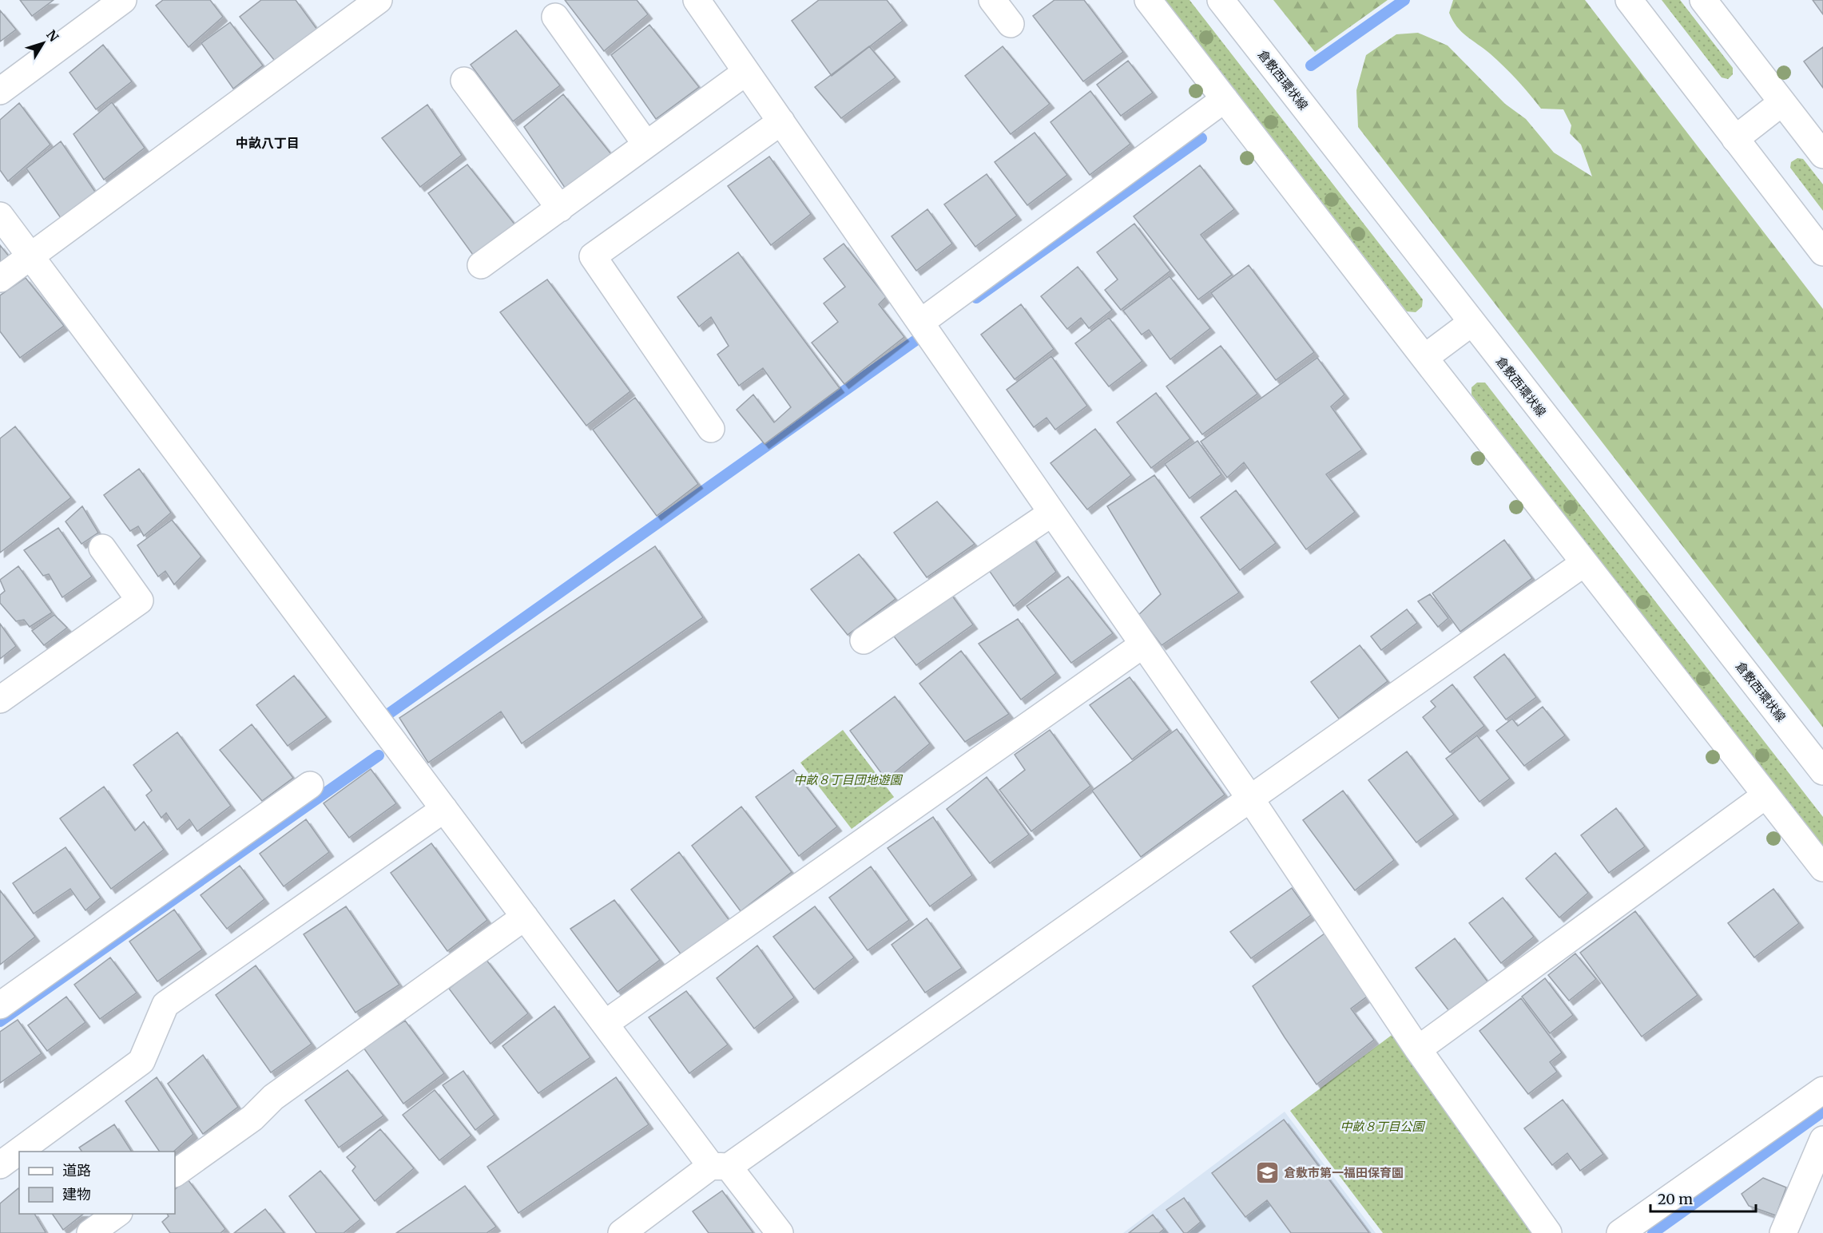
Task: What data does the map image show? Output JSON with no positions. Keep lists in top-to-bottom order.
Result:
{
  "streets": {
    "street": ["倉敷西環状線"]
  },
  "districts": ["中畝八丁目"],
  "parks": ["中畝８丁目団地遊園", "中畝８丁目公園"],
  "places": {
    "school or university": ["倉敷市第一福田保育園"]
  },
  "legend": ["道路", "建物"],
  "scale_bar": "20 m",
  "north": "top right"
}
